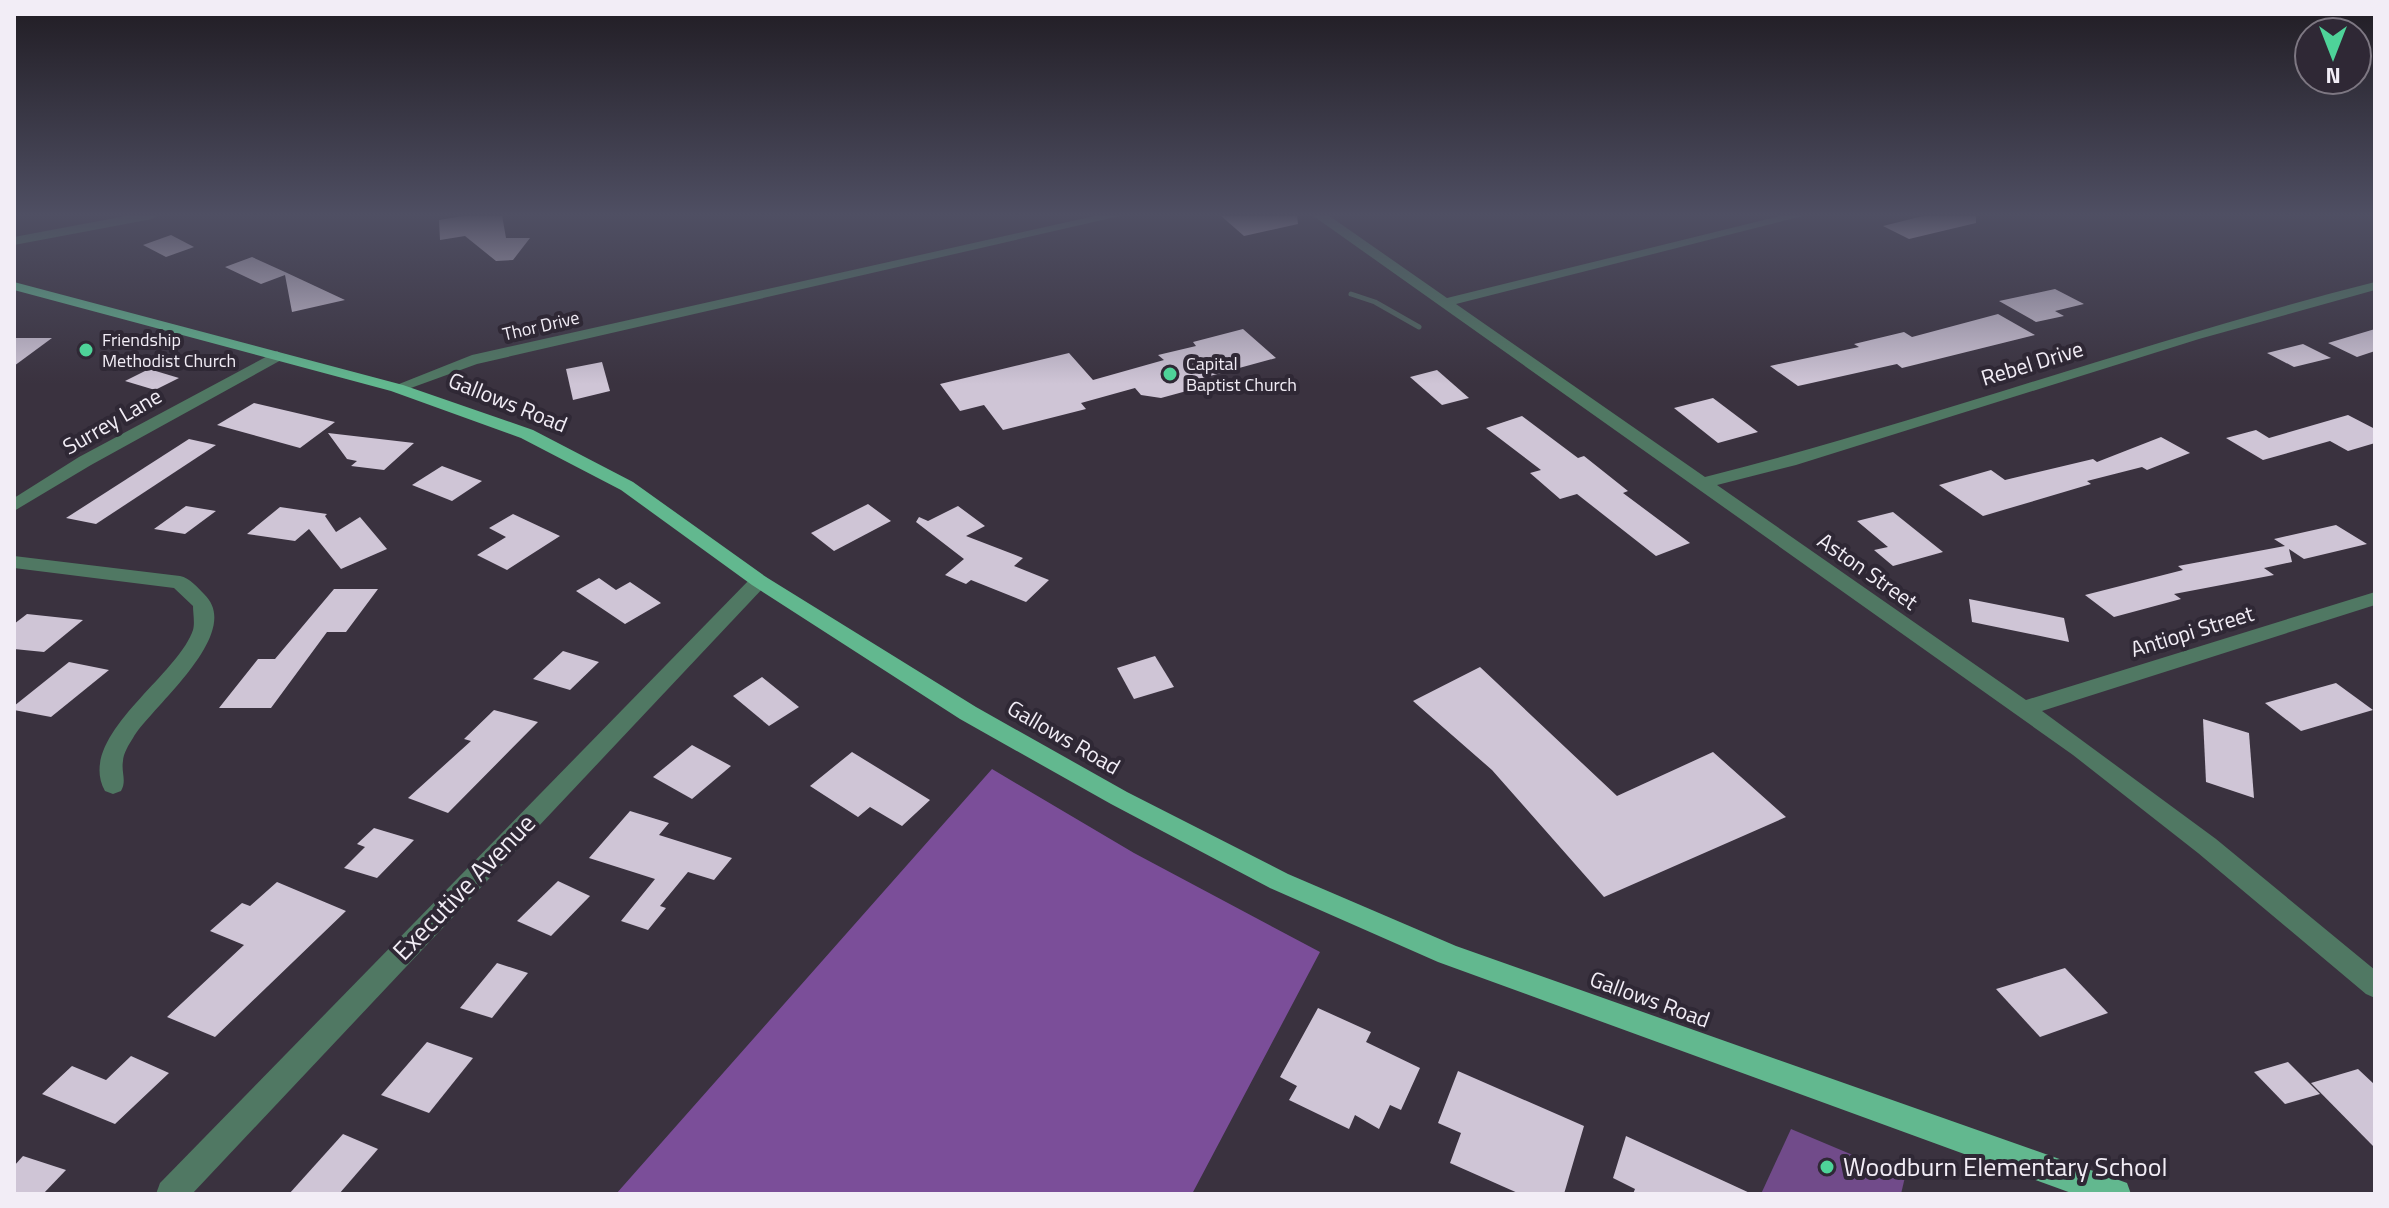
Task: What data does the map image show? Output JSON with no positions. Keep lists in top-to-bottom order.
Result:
{
  "streets": {
    "main road": ["Gallows Road"],
    "street": [
      "Thor Drive",
      "Rebel Drive",
      "Surrey Lane",
      "Aston Street",
      "Antiopi Street",
      "Executive Avenue"
    ]
  },
  "crossings": [
    ["Thor Drive", "Gallows Road"],
    ["Rebel Drive", "Aston Street"],
    ["Gallows Road", "Surrey Lane"],
    ["Gallows Road", "Executive Avenue"],
    ["Aston Street", "Antiopi Street"]
  ],
  "places": ["Friendship Methodist Church", "Capital Baptist Church", "Woodburn Elementary School"],
  "north": "bottom"
}
